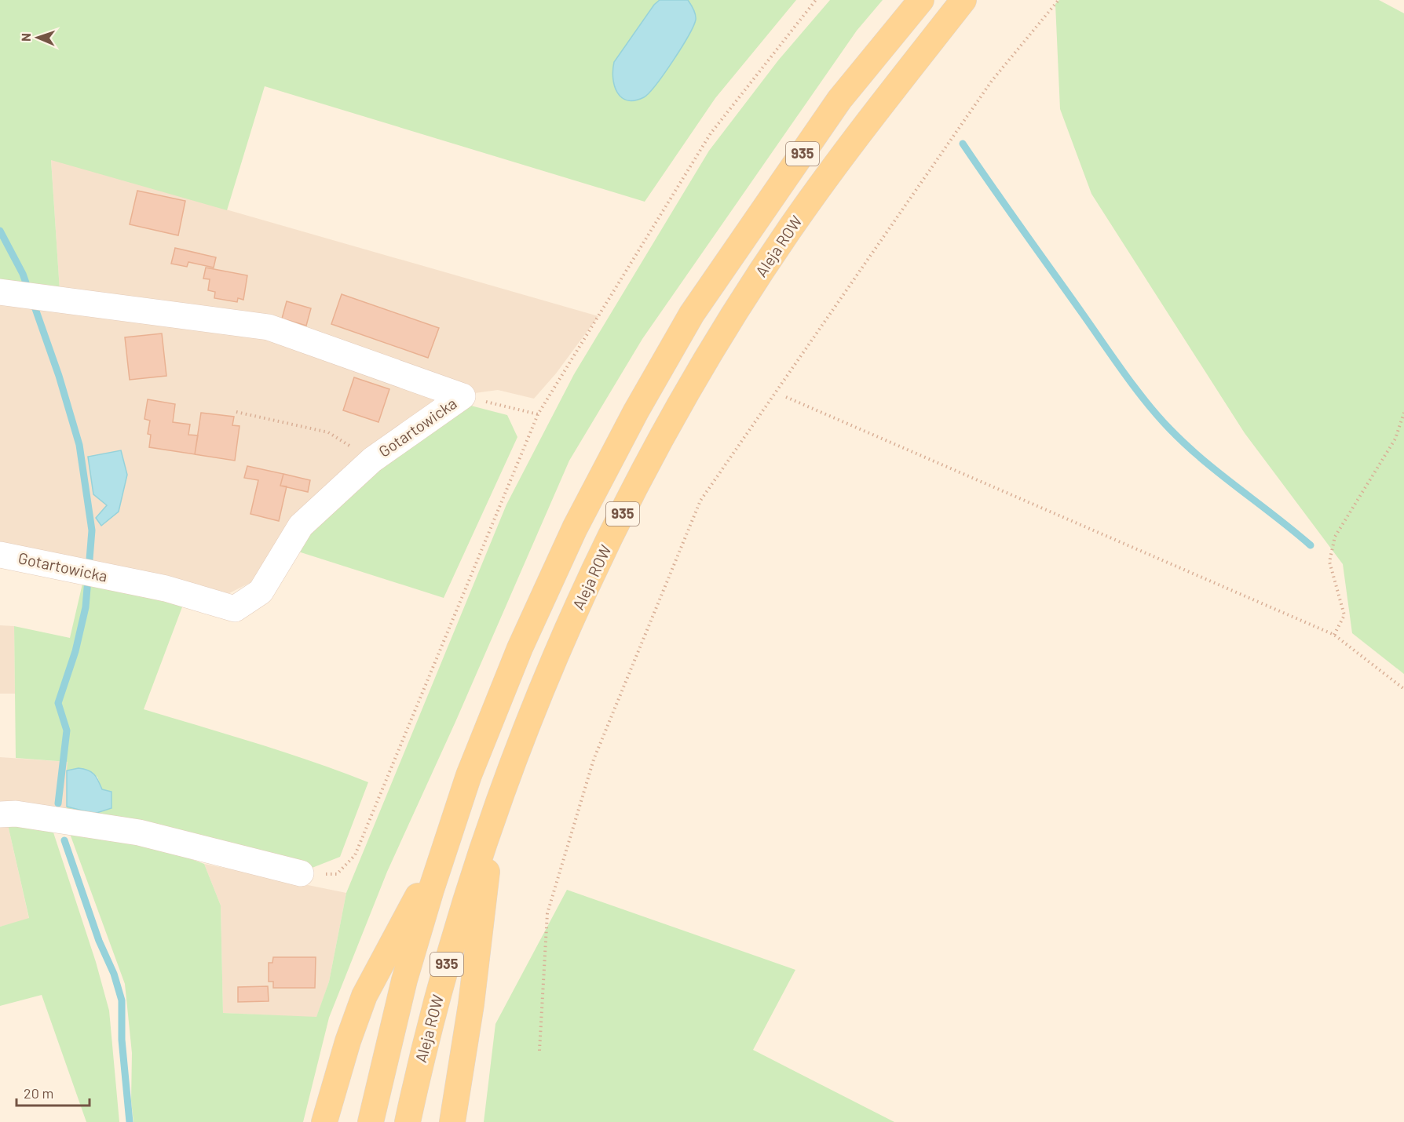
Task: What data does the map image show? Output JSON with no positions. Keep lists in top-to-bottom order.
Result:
{
  "streets": {
    "main road": ["935", "Aleja ROW"],
    "street": ["Gotartowicka"]
  },
  "scale_bar": "20 m",
  "north": "left"
}
